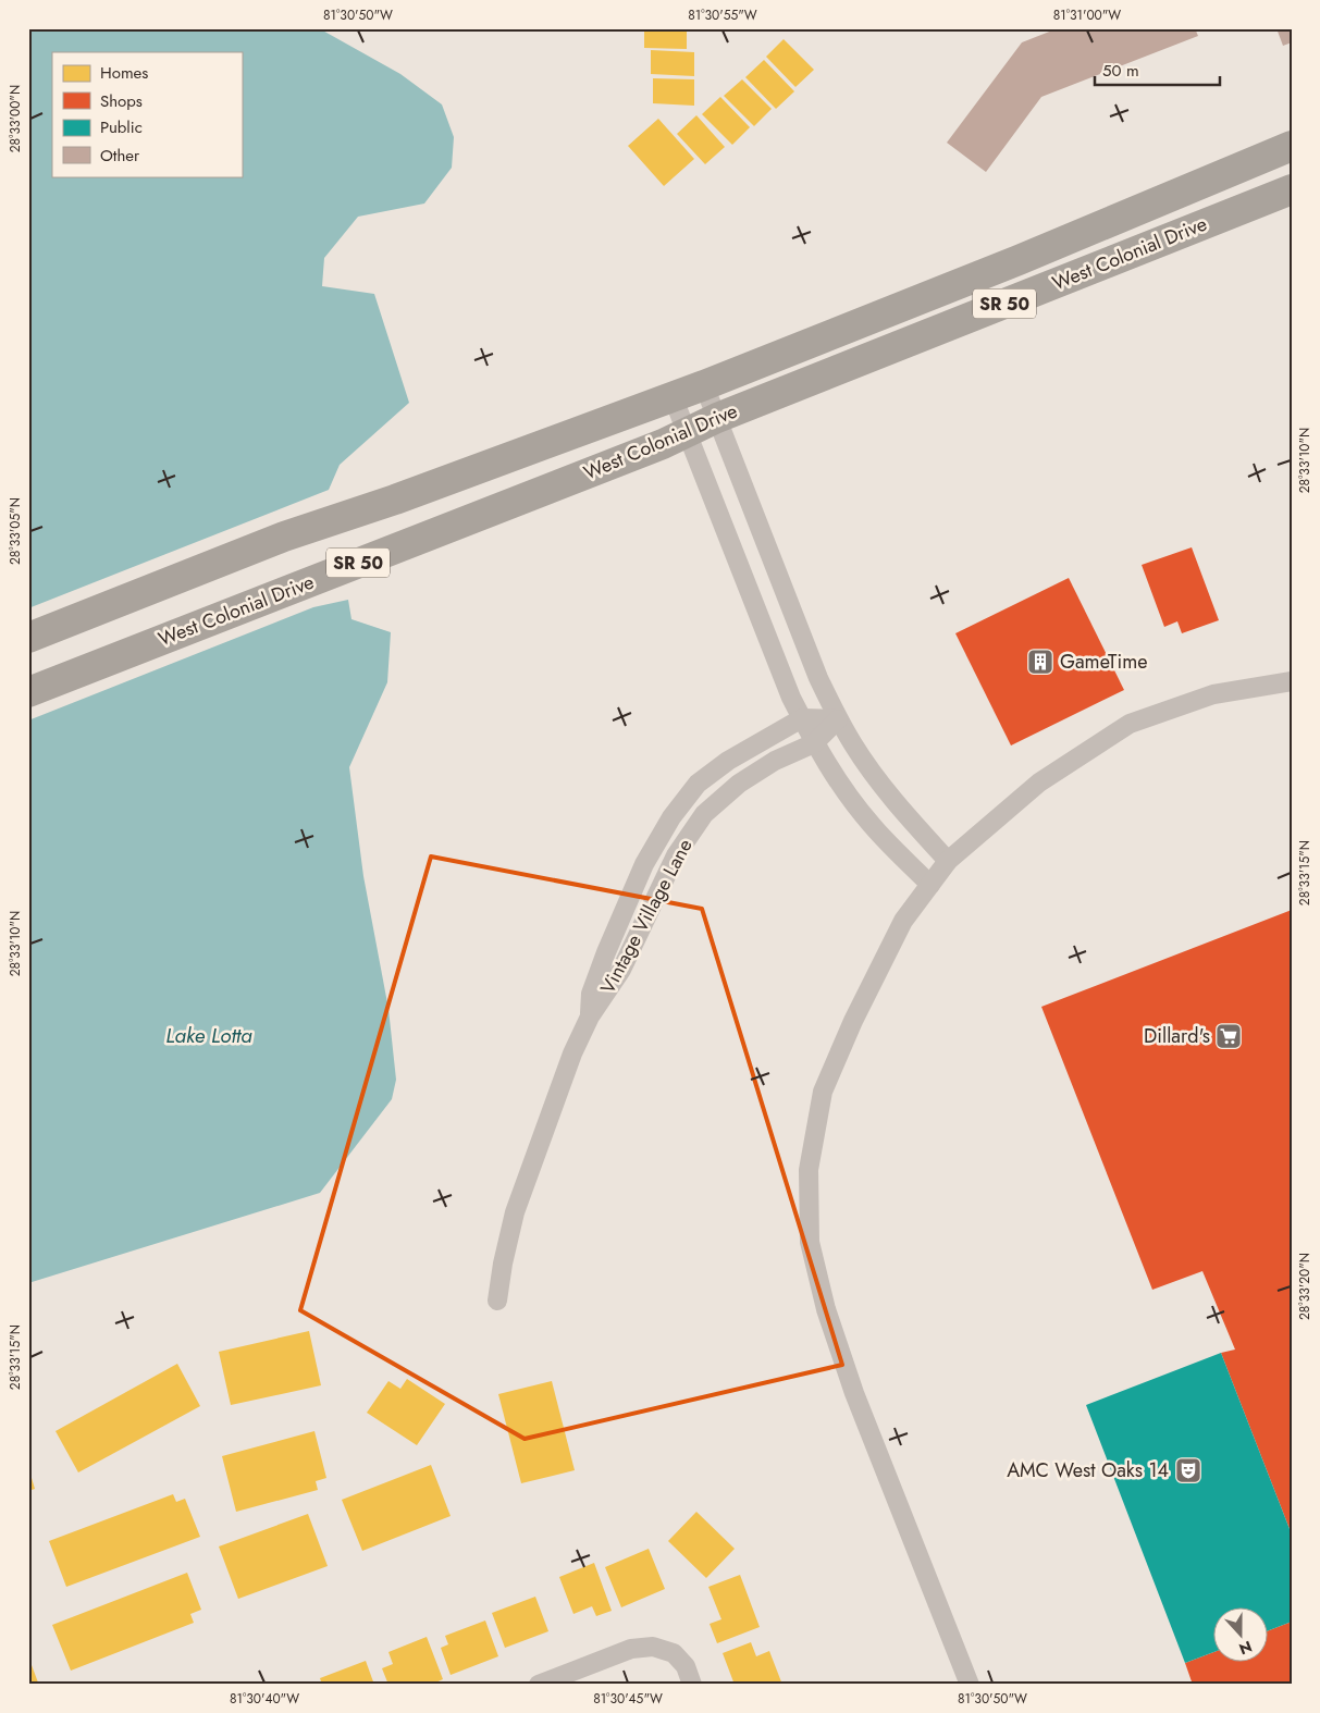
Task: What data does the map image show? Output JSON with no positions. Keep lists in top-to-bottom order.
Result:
{
  "streets": {
    "highway": ["West Colonial Drive", "SR 50"],
    "street": ["Vintage Village Lane"]
  },
  "water": ["Lake Lotta"],
  "places": {
    "building": ["GameTime"],
    "supermarket": ["Dillard's"],
    "theatre": ["AMC West Oaks 14"]
  },
  "legend": [
    "Homes",
    "Shops",
    "Public",
    "Other"
  ],
  "scale_bar": "50 m",
  "north": "bottom",
  "coordinates": [
    "81°30'50\"W",
    "81°30'55\"W",
    "81°31'00\"W",
    "28°33'00\"N",
    "28°33'10\"N",
    "28°33'05\"N",
    "28°33'15\"N",
    "28°33'20\"N",
    "81°30'40\"W",
    "81°30'45\"W"
  ]
}
